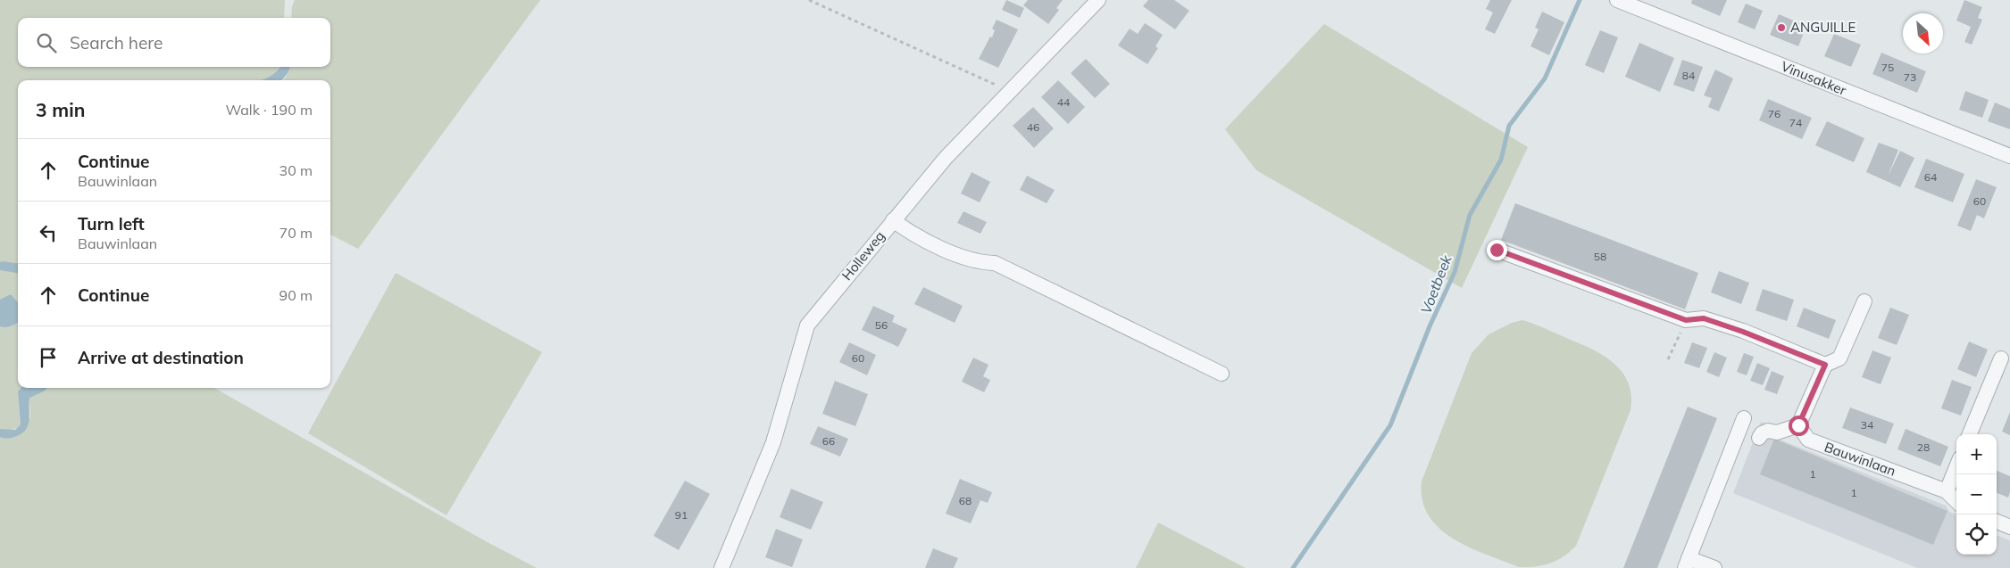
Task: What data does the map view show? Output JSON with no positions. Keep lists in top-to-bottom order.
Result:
{
  "streets": {
    "street": ["Vinusakker", "Holleweg", "Bauwinlaan"]
  },
  "water": ["Voetbeek"],
  "places": ["ANGUILLE"],
  "house_numbers": [
    "75",
    "84",
    "73",
    "44",
    "76",
    "74",
    "46",
    "64",
    "60",
    "58",
    "56",
    "60",
    "34",
    "66",
    "28",
    "1",
    "1",
    "68",
    "91"
  ],
  "north": "bottom right",
  "page": {
    "search": "Search here",
    "heading": ["3 min", "Walk · 190 m"],
    "list": [
      ["Continue", "Bauwinlaan", "30 m"],
      ["Turn left", "Bauwinlaan", "70 m"],
      ["Continue", "90 m"],
      "Arrive at destination"
    ],
    "map_buttons": ["+", "−"]
  }
}
